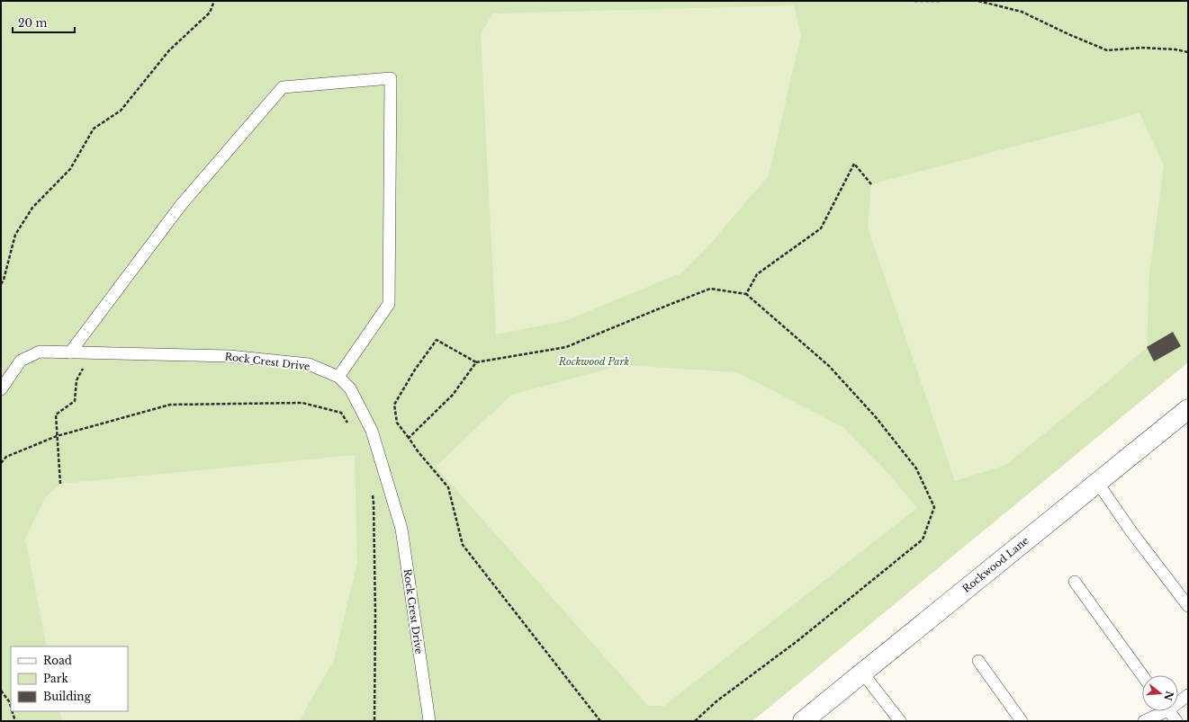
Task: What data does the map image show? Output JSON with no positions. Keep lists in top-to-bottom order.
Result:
{
  "streets": {
    "street": ["Rockwood Lane"],
    "lane": ["Rock Crest Drive"]
  },
  "parks": ["Rockwood Park"],
  "legend": ["Road", "Park", "Building"],
  "scale_bar": "20 m",
  "north": "right"
}
